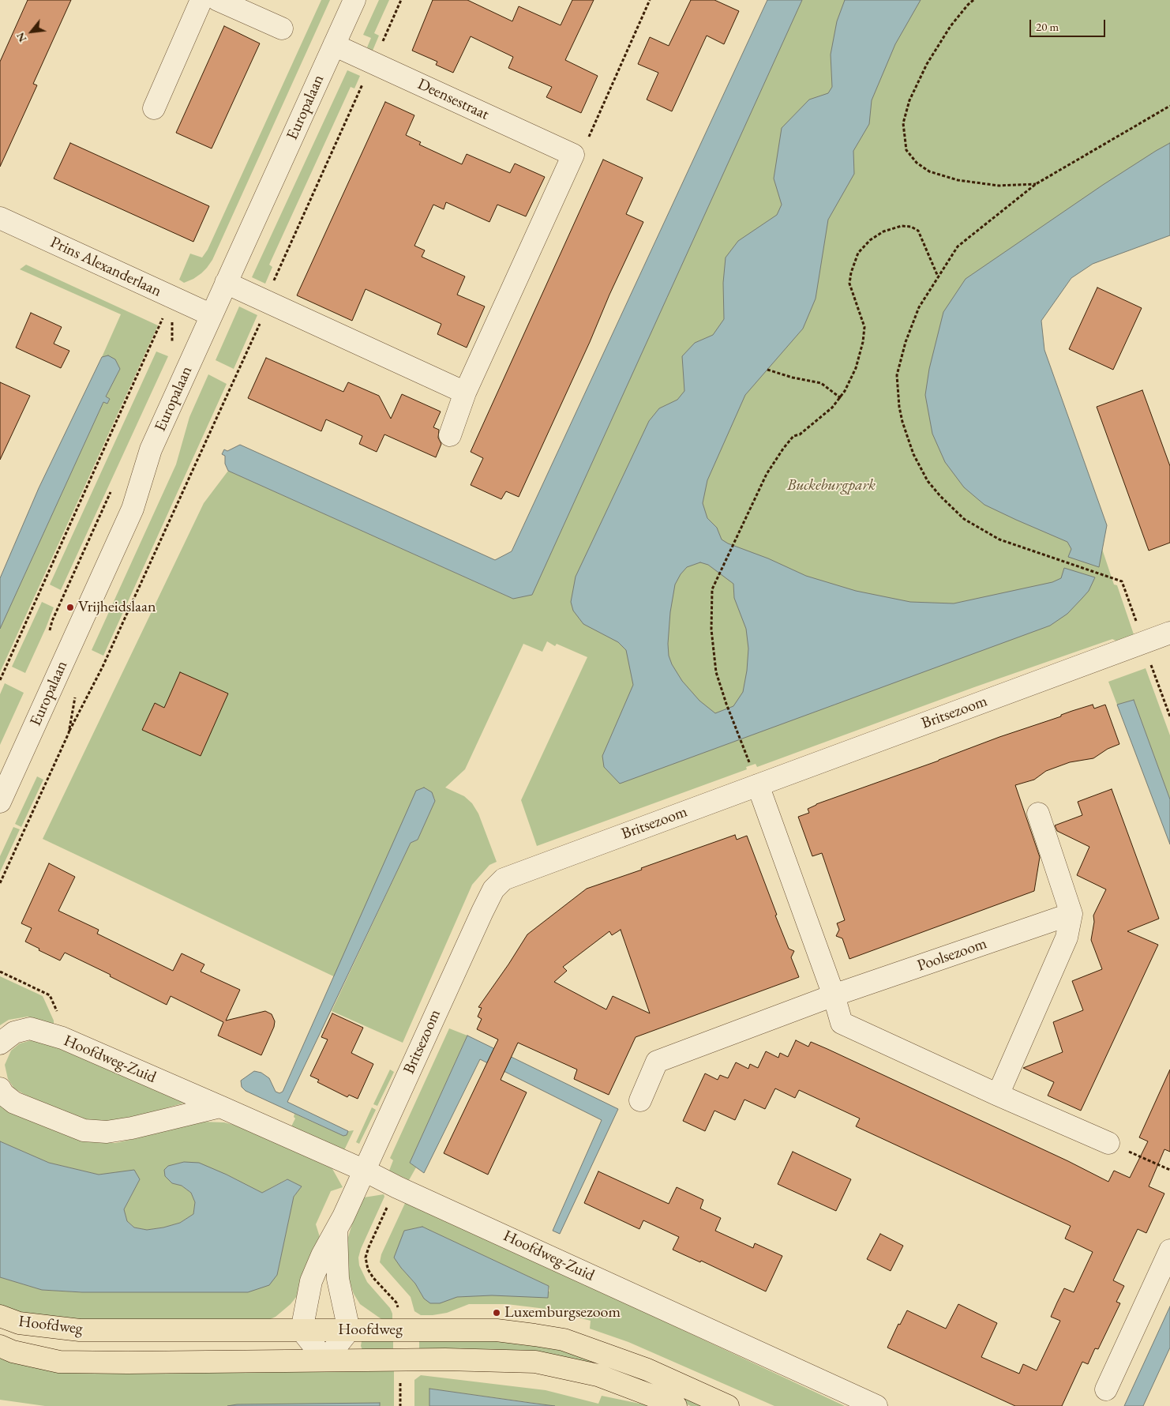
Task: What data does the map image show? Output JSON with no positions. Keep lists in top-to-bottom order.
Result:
{
  "streets": {
    "main road": ["Hoofdweg"],
    "street": [
      "Deensestraat",
      "Europalaan",
      "Prins Alexanderlaan",
      "Britsezoom",
      "Poolsezoom",
      "Hoofdweg-Zuid"
    ]
  },
  "crossings": [
    ["Deensestraat", "Europalaan"],
    ["Europalaan", "Prins Alexanderlaan"],
    ["Britsezoom", "Hoofdweg-Zuid"],
    ["Britsezoom", "Hoofdweg"]
  ],
  "parks": ["Buckeburgpark"],
  "places": ["Vrijheidslaan", "Luxemburgsezoom"],
  "scale_bar": "20 m",
  "north": "bottom left"
}
